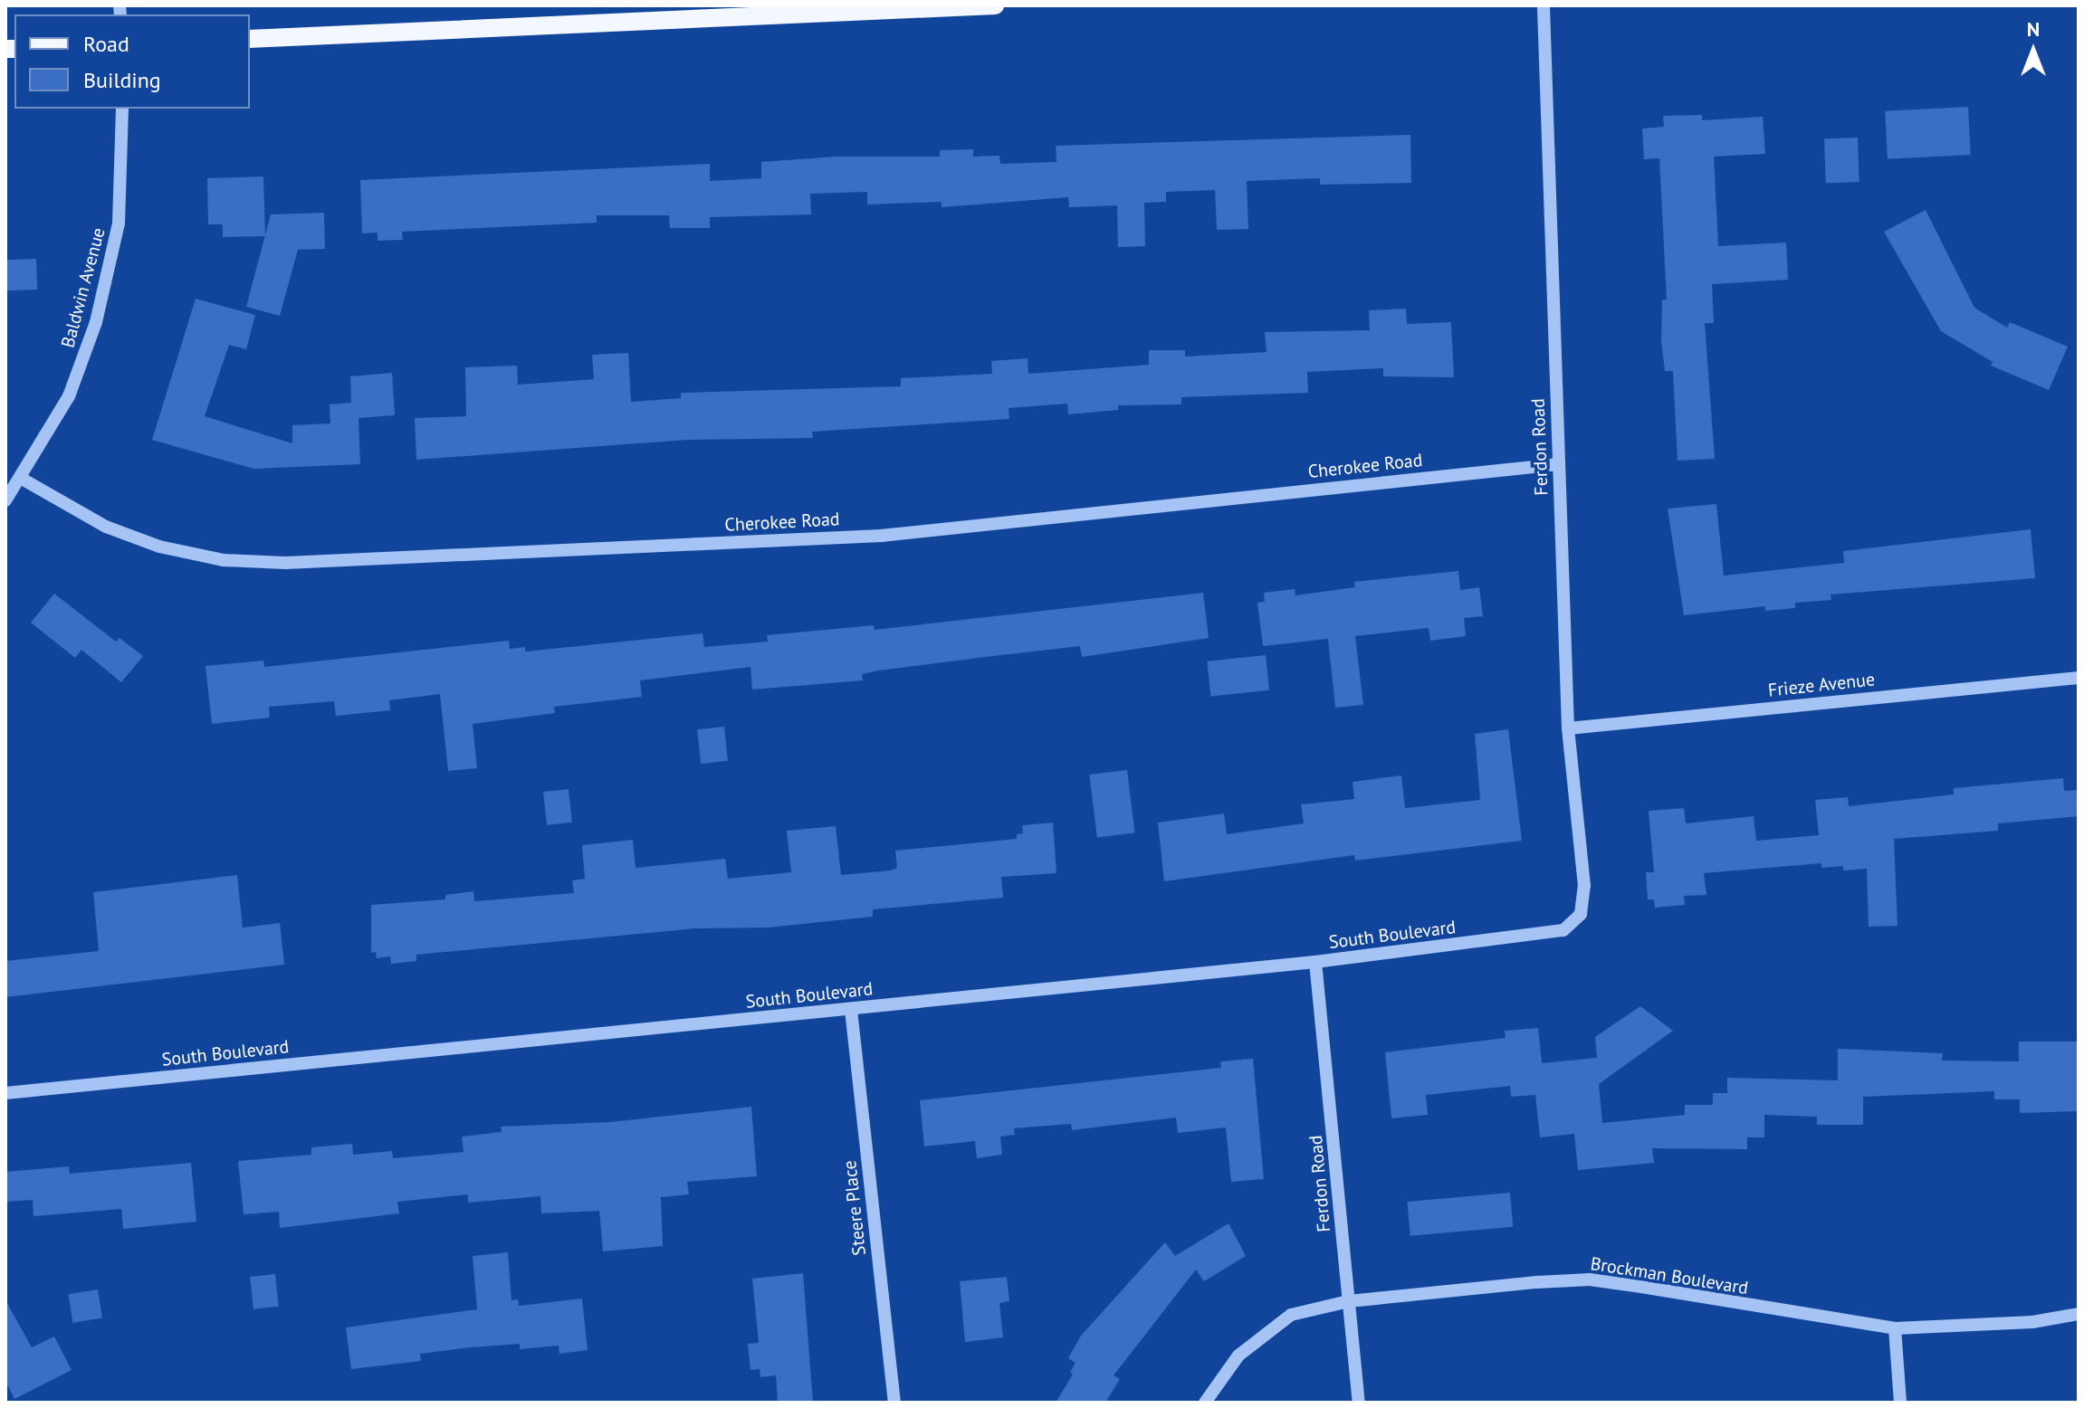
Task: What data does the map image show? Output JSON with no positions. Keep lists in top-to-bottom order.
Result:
{
  "streets": {
    "street": [
      "Baldwin Avenue",
      "Ferdon Road",
      "Cherokee Road",
      "Frieze Avenue",
      "South Boulevard",
      "Steere Place",
      "Brockman Boulevard"
    ]
  },
  "crossings": [
    ["Baldwin Avenue", "Cherokee Road"],
    ["Ferdon Road", "Cherokee Road"],
    ["Ferdon Road", "Frieze Avenue"],
    ["Ferdon Road", "South Boulevard"],
    ["Ferdon Road", "Brockman Boulevard"],
    ["South Boulevard", "Steere Place"]
  ],
  "legend": ["Road", "Building"],
  "north": "top"
}
